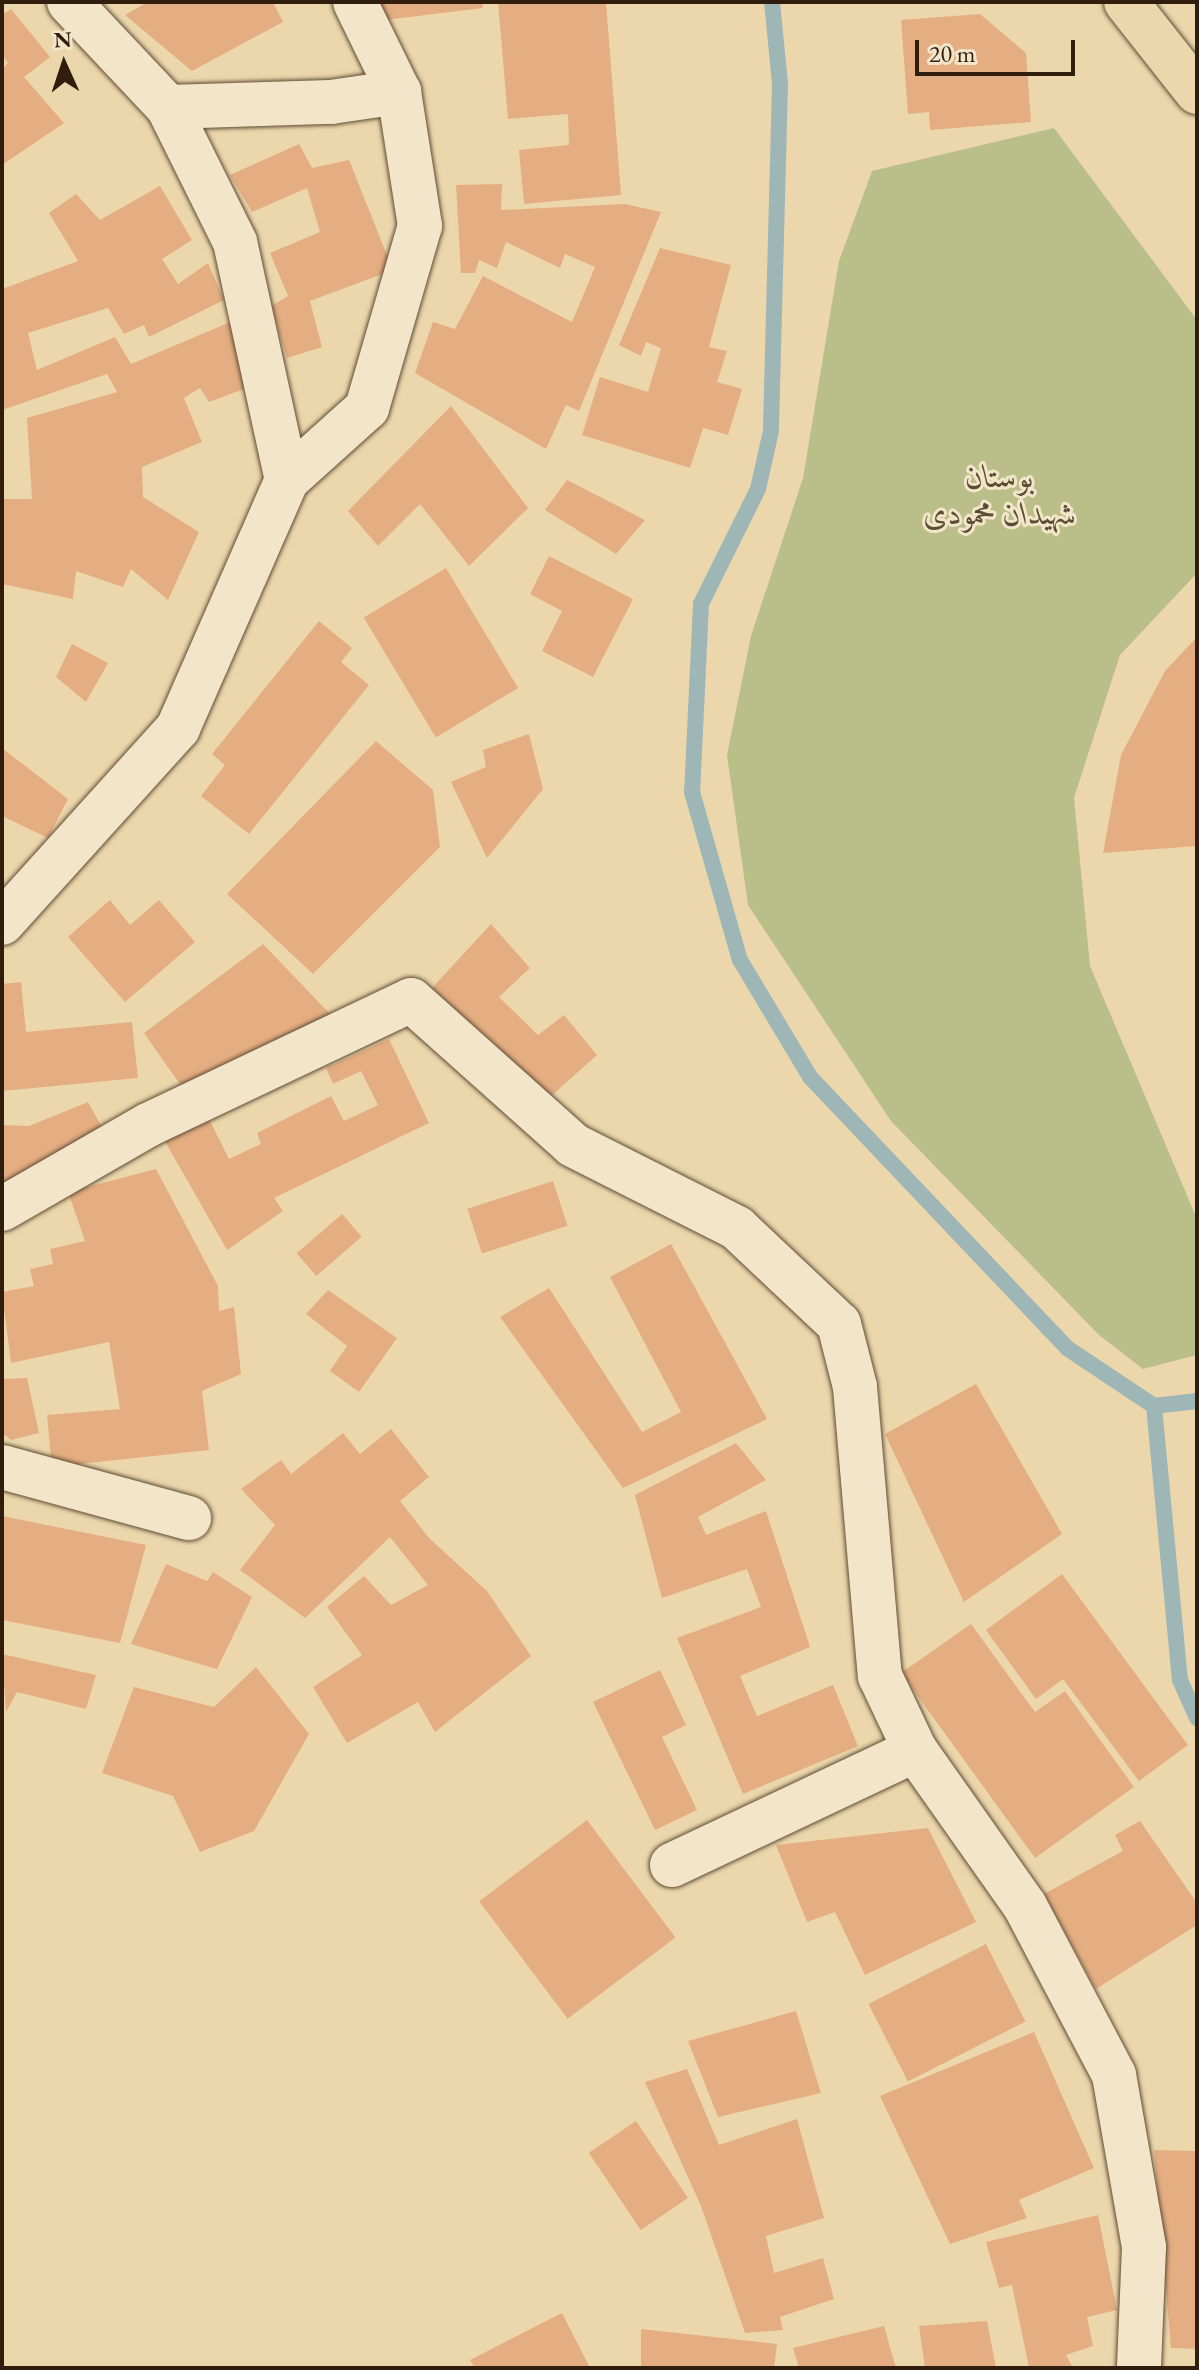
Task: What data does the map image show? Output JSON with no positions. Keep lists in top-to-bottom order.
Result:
{
  "parks": ["بوستان شهیدان محمودی"],
  "scale_bar": "20 m",
  "north": "top"
}
